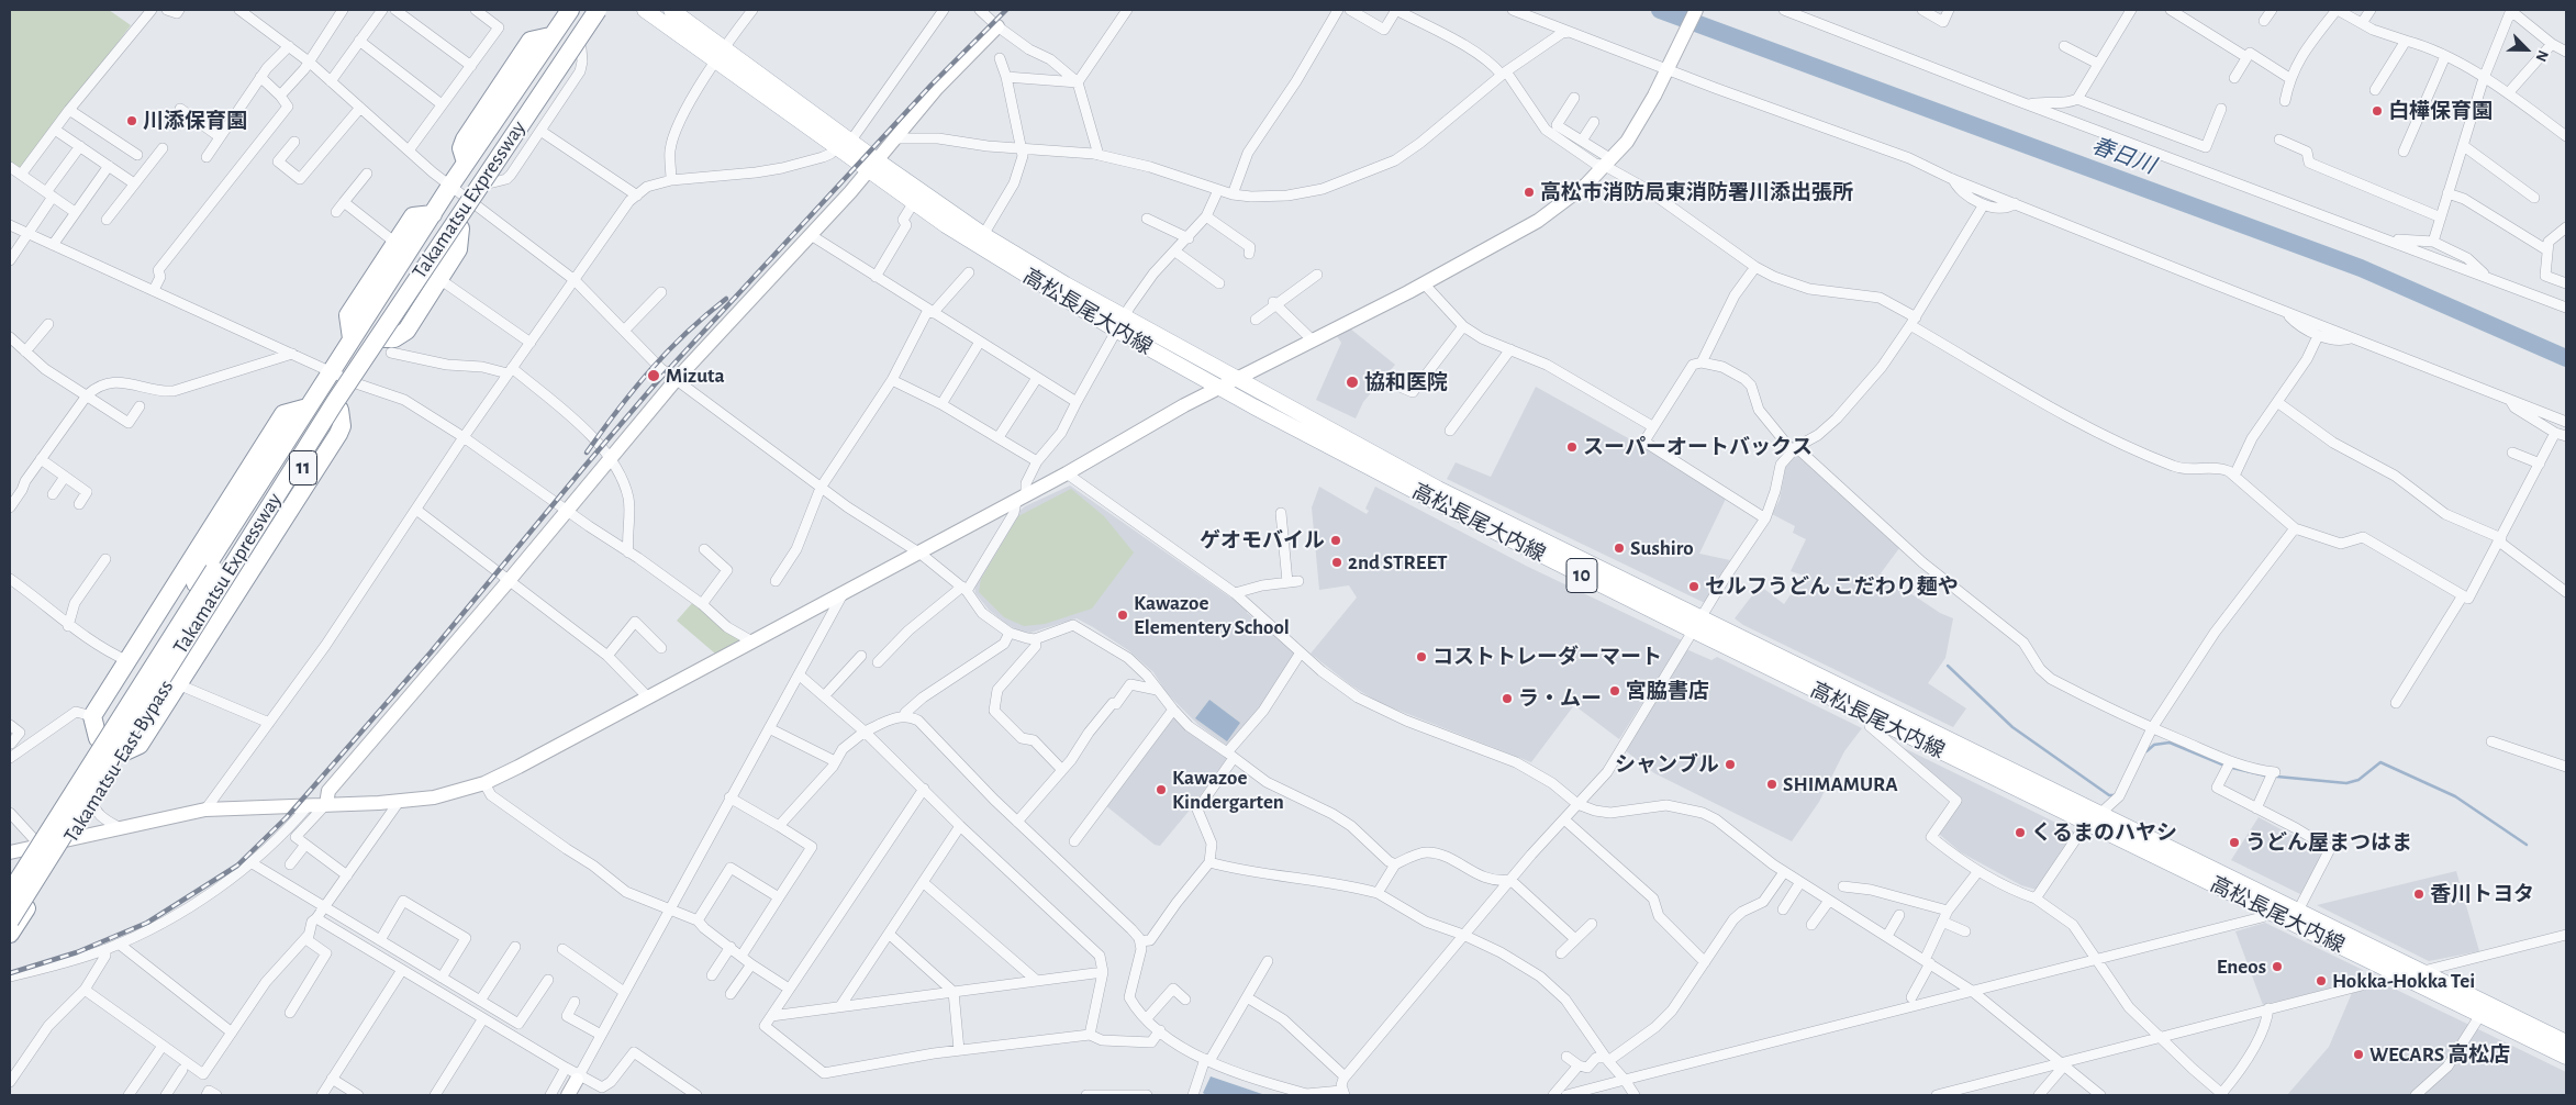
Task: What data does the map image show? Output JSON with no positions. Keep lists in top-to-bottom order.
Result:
{
  "streets": {
    "highway": ["Takamatsu Expressway", "11", "Takamatsu-East Bypass"],
    "main road": ["高松長尾大内線", "10"]
  },
  "water": ["春日川"],
  "places": [
    "白樺保育園",
    "川添保育園",
    "高松市消防局東消防署川添出張所",
    "Mizuta",
    "協和医院",
    "スーパーオートバックス",
    "ゲオモバイル",
    "Sushiro",
    "2nd STREET",
    "セルフうどん こだわり麺や",
    "Kawazoe Elementery School",
    "コストトレーダーマート",
    "宮脇書店",
    "ラ・ムー",
    "シャンブル",
    "SHIMAMURA",
    "Kawazoe Kindergarten",
    "くるまのハヤシ",
    "うどん屋まつはま",
    "香川トヨタ",
    "Eneos",
    "Hokka-Hokka Tei",
    "WECARS 高松店"
  ],
  "north": "bottom right"
}
